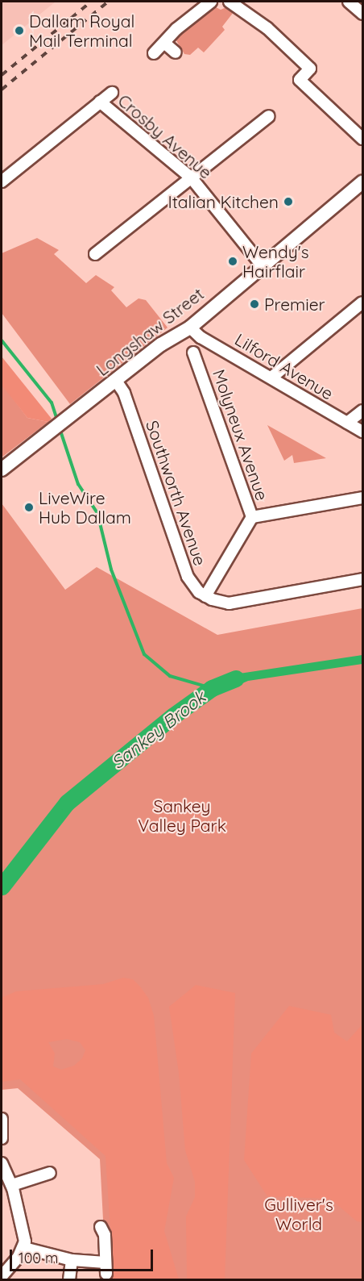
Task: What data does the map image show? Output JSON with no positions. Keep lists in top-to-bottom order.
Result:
{
  "streets": {
    "street": [
      "Crosby Avenue",
      "Longshaw Street",
      "Lilford Avenue",
      "Molyneux Avenue",
      "Southworth Avenue"
    ]
  },
  "crossings": [
    ["Crosby Avenue", "Longshaw Street"],
    ["Longshaw Street", "Lilford Avenue"],
    ["Longshaw Street", "Southworth Avenue"]
  ],
  "water": ["Sankey Brook"],
  "parks": ["Sankey Valley Park", "Gulliver's World"],
  "places": [
    "Dallam Royal Mail Terminal",
    "Italian Kitchen",
    "Wendy's Hairflair",
    "Premier",
    "LiveWire Hub Dallam"
  ],
  "scale_bar": "100 m"
}
